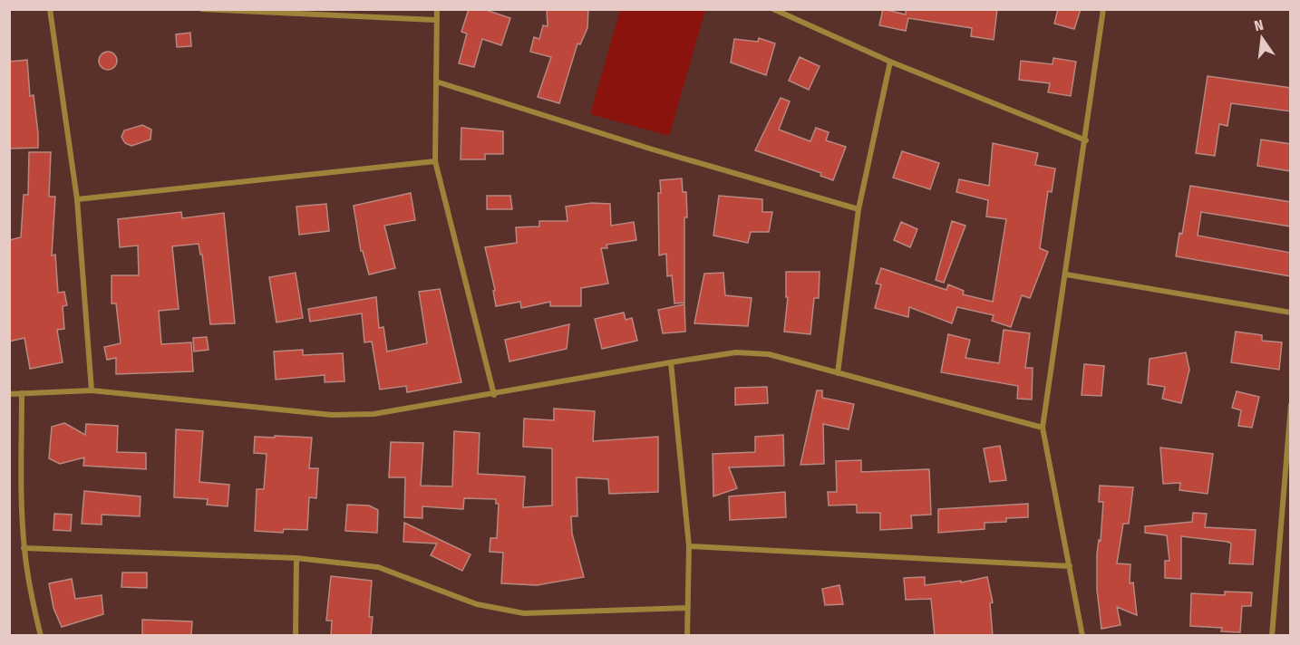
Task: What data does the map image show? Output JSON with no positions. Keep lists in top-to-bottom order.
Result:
{
  "north": "top"
}
